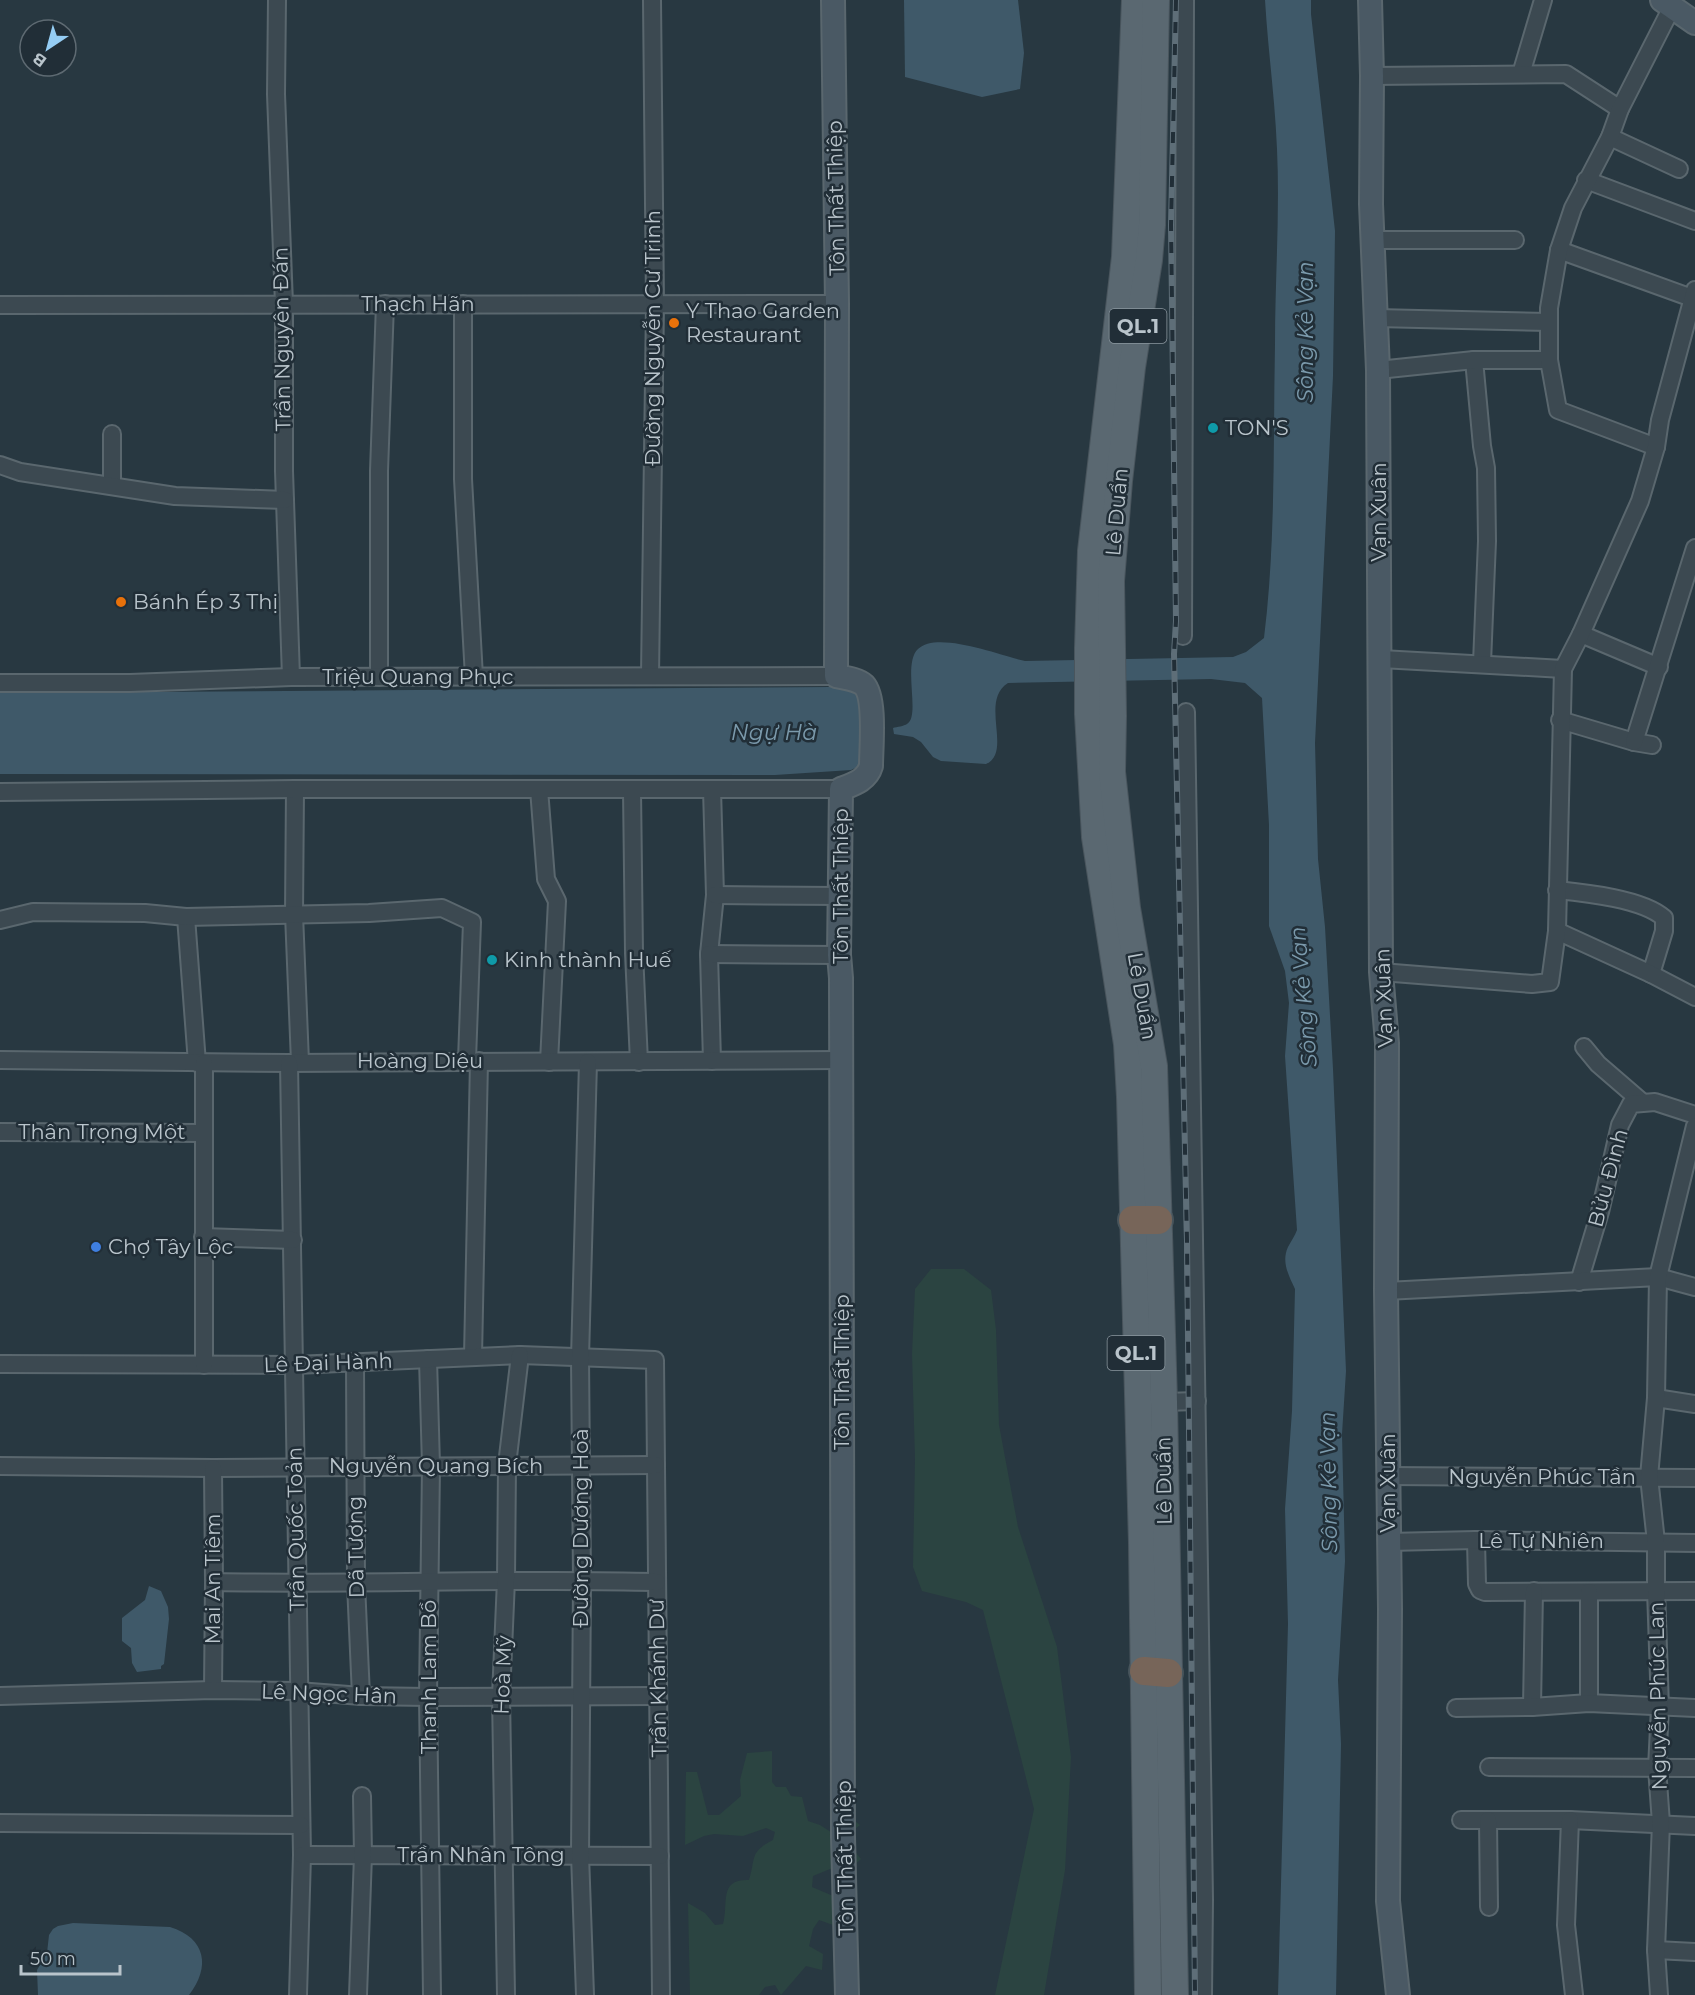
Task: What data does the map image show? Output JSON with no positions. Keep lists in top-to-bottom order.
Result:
{
  "streets": {
    "main road": ["QL.1", "Lê Duẩn"],
    "street": [
      "Tôn Thất Thiệp",
      "Thạch Hãn",
      "Đường Nguyễn Cư Trinh",
      "Trần Nguyên Đán",
      "Vạn Xuân",
      "Triệu Quang Phục",
      "Hoàng Diệu",
      "Thân Trọng Một",
      "Bửu Đình",
      "Lê Đại Hành",
      "Nguyễn Quang Bích",
      "Nguyễn Phúc Tần",
      "Đường Dương Hoà",
      "Trần Quốc Toản",
      "Lê Tự Nhiên",
      "Dã Tượng",
      "Mai An Tiêm",
      "Hoà Mỹ",
      "Thanh Lam Bồ",
      "Trần Khánh Dư",
      "Lê Ngọc Hân",
      "Nguyễn Phúc Lan",
      "Trần Nhân Tông"
    ]
  },
  "crossings": [
    ["Tôn Thất Thiệp", "Thạch Hãn"],
    ["Tôn Thất Thiệp", "Triệu Quang Phục"],
    ["Tôn Thất Thiệp", "Hoàng Diệu"],
    ["Thạch Hãn", "Đường Nguyễn Cư Trinh"],
    ["Thạch Hãn", "Trần Nguyên Đán"],
    ["Đường Nguyễn Cư Trinh", "Triệu Quang Phục"],
    ["Trần Nguyên Đán", "Triệu Quang Phục"],
    ["Vạn Xuân", "Nguyễn Phúc Tần"],
    ["Vạn Xuân", "Lê Tự Nhiên"],
    ["Hoàng Diệu", "Đường Dương Hoà"],
    ["Hoàng Diệu", "Trần Quốc Toản"],
    ["Lê Đại Hành", "Đường Dương Hoà"],
    ["Lê Đại Hành", "Trần Quốc Toản"],
    ["Lê Đại Hành", "Dã Tượng"],
    ["Lê Đại Hành", "Hoà Mỹ"],
    ["Lê Đại Hành", "Thanh Lam Bồ"],
    ["Lê Đại Hành", "Trần Khánh Dư"],
    ["Nguyễn Quang Bích", "Đường Dương Hoà"],
    ["Nguyễn Quang Bích", "Trần Quốc Toản"],
    ["Nguyễn Quang Bích", "Dã Tượng"],
    ["Nguyễn Quang Bích", "Mai An Tiêm"],
    ["Nguyễn Quang Bích", "Hoà Mỹ"],
    ["Nguyễn Quang Bích", "Thanh Lam Bồ"],
    ["Nguyễn Quang Bích", "Trần Khánh Dư"],
    ["Nguyễn Phúc Tần", "Nguyễn Phúc Lan"],
    ["Đường Dương Hoà", "Lê Ngọc Hân"],
    ["Đường Dương Hoà", "Trần Nhân Tông"],
    ["Trần Quốc Toản", "Lê Ngọc Hân"],
    ["Trần Quốc Toản", "Trần Nhân Tông"],
    ["Lê Tự Nhiên", "Nguyễn Phúc Lan"],
    ["Dã Tượng", "Lê Ngọc Hân"],
    ["Mai An Tiêm", "Lê Ngọc Hân"],
    ["Hoà Mỹ", "Lê Ngọc Hân"],
    ["Hoà Mỹ", "Trần Nhân Tông"],
    ["Thanh Lam Bồ", "Lê Ngọc Hân"],
    ["Thanh Lam Bồ", "Trần Nhân Tông"],
    ["Trần Khánh Dư", "Lê Ngọc Hân"],
    ["Trần Khánh Dư", "Trần Nhân Tông"]
  ],
  "water": ["Sông Kẻ Vạn", "Ngự Hà"],
  "places": [
    "Y Thao Garden Restaurant",
    "TON'S",
    "Bánh Ép 3 Thị",
    "Kinh thành Huế",
    "Chợ Tây Lộc"
  ],
  "scale_bar": "50 m",
  "north": "bottom left"
}
